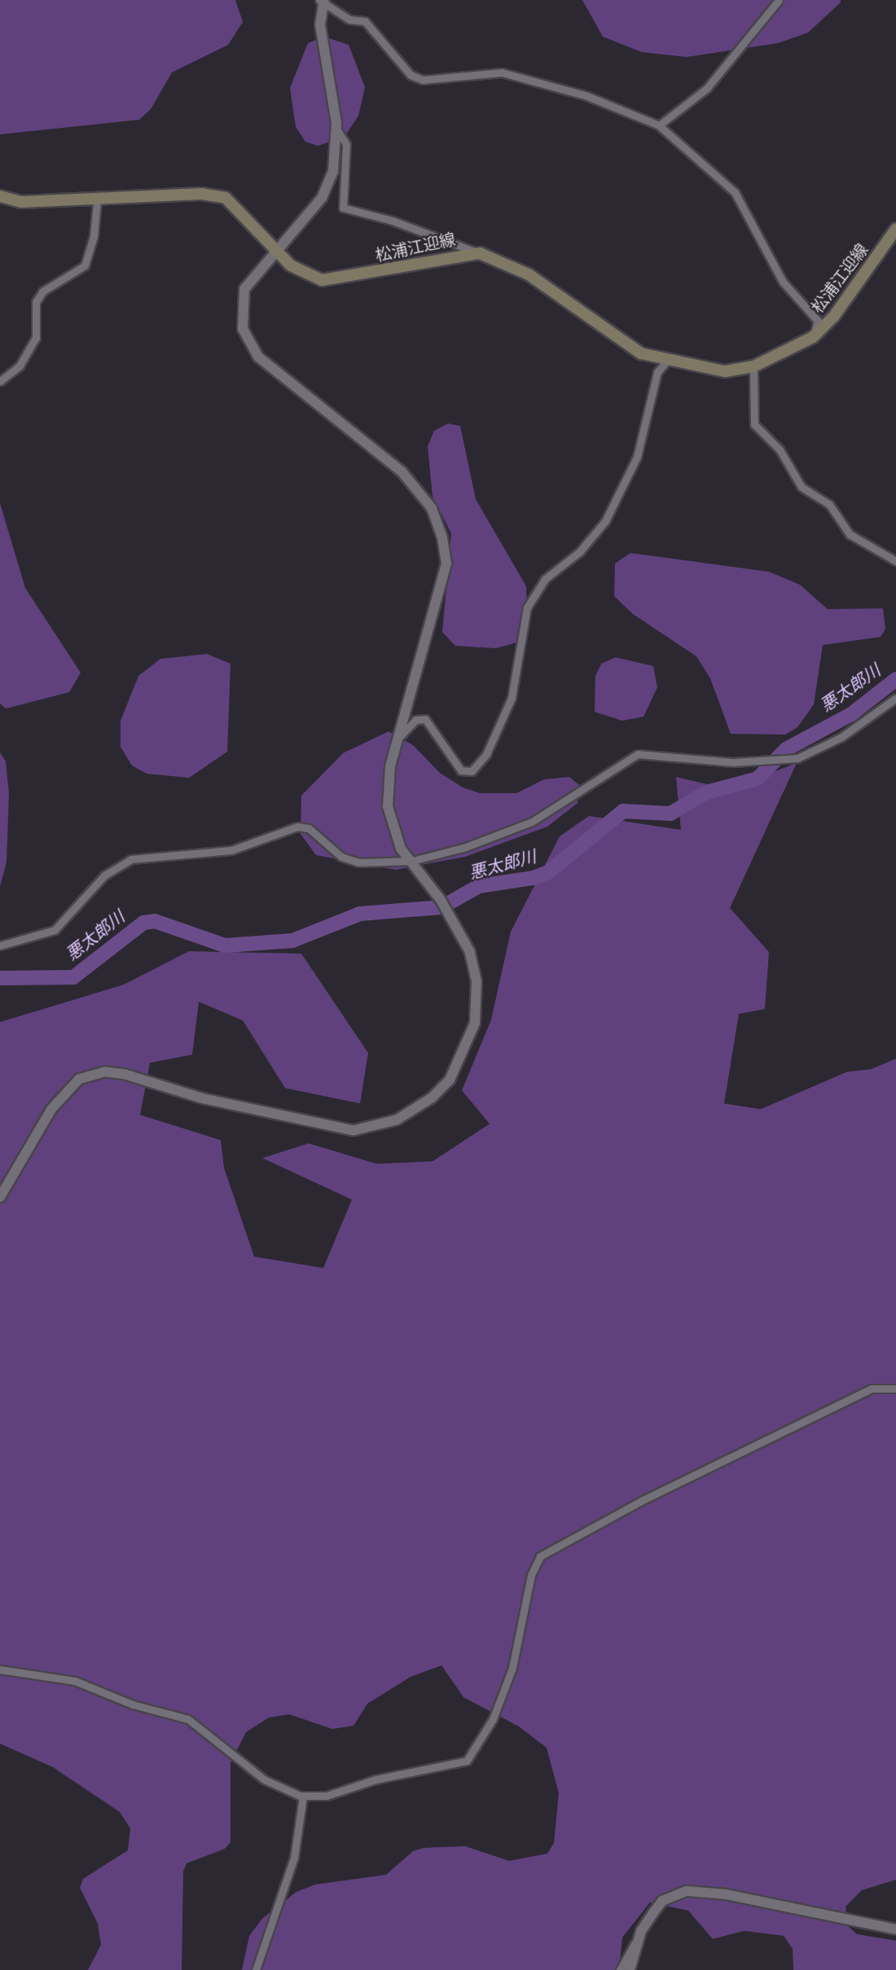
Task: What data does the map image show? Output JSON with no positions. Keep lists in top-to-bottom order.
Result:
{
  "streets": {
    "main road": ["松浦江迎線"]
  },
  "water": ["悪太郎川"]
}
